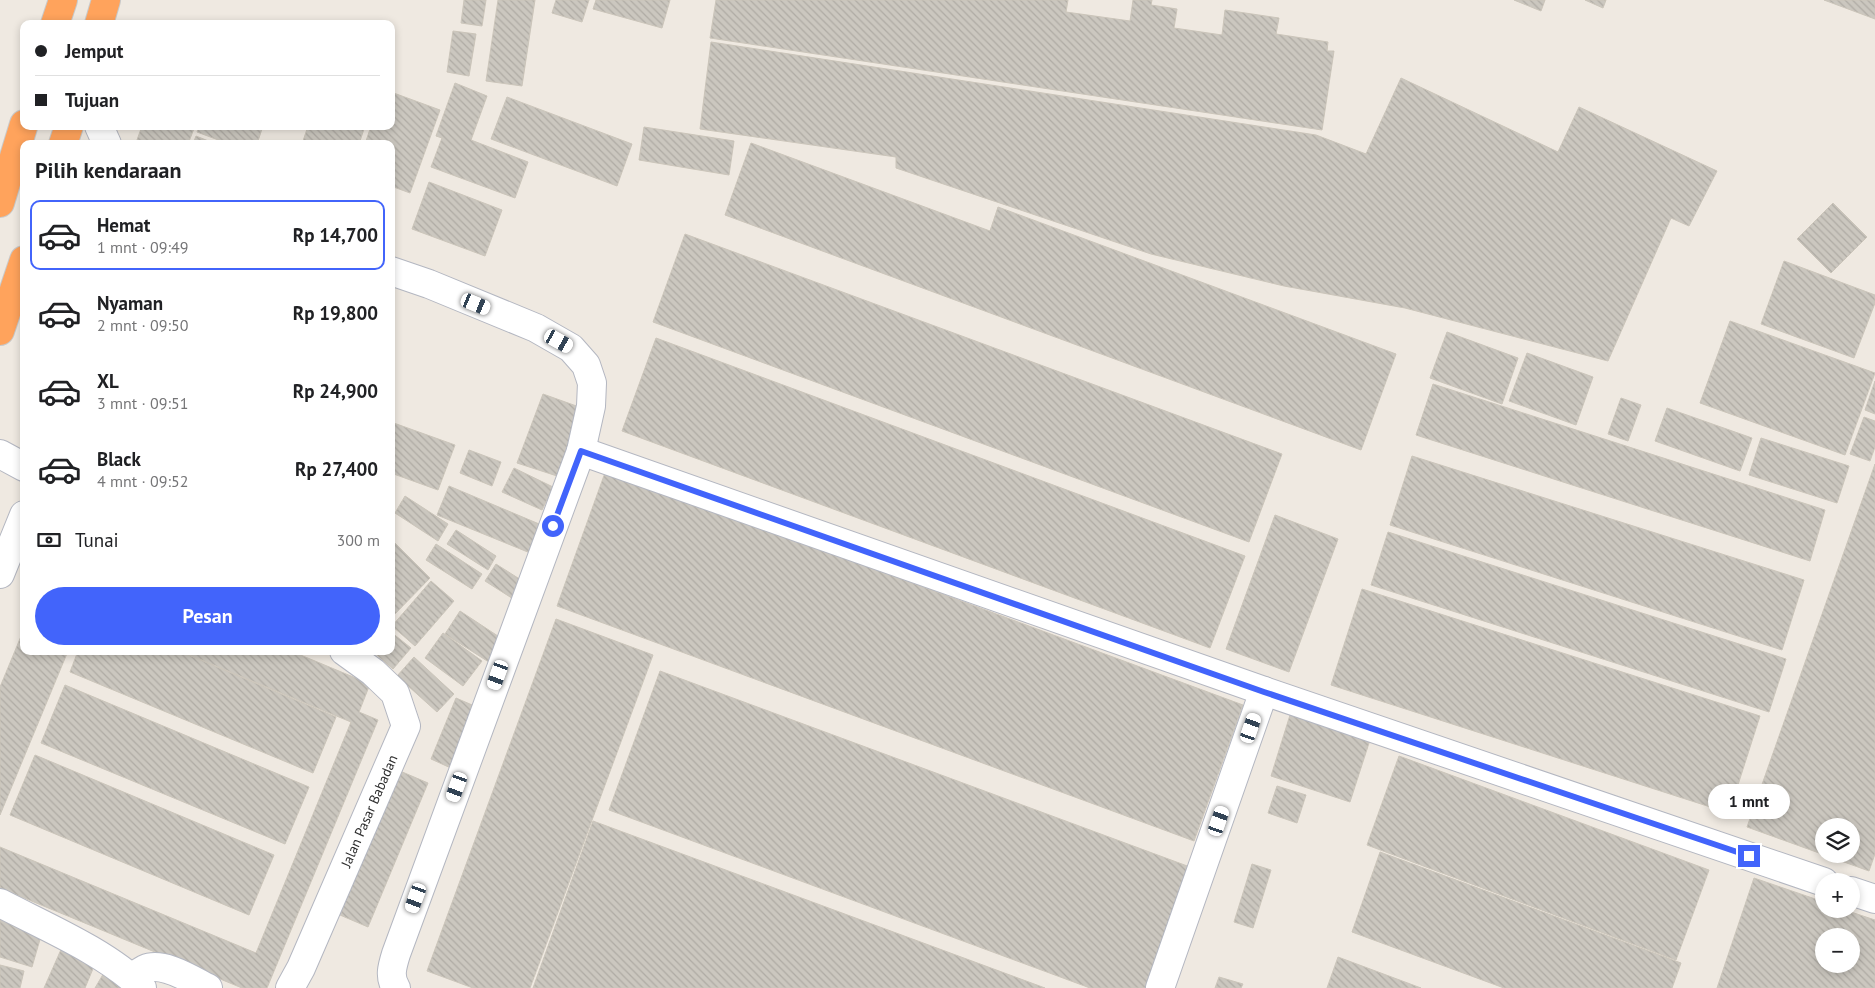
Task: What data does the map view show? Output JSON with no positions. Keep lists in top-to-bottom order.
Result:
{
  "streets": {
    "street": ["Jalan Pasar Babadan"]
  },
  "page": {
    "banner": ["Jemput", "Tujuan"],
    "heading": "Pilih kendaraan",
    "list": [
      {
        "name": "Hemat",
        "note": "1 mnt · 09:49",
        "value": "Rp 14,700"
      },
      {
        "name": "Nyaman",
        "note": "2 mnt · 09:50",
        "value": "Rp 19,800"
      },
      {
        "name": "XL",
        "note": "3 mnt · 09:51",
        "value": "Rp 24,900"
      },
      {
        "name": "Black",
        "note": "4 mnt · 09:52",
        "value": "Rp 27,400"
      }
    ],
    "pay": ["Tunai", "300 m"],
    "buttons": "Pesan",
    "bubble": "1 mnt",
    "map_buttons": ["+", "−"]
  }
}
